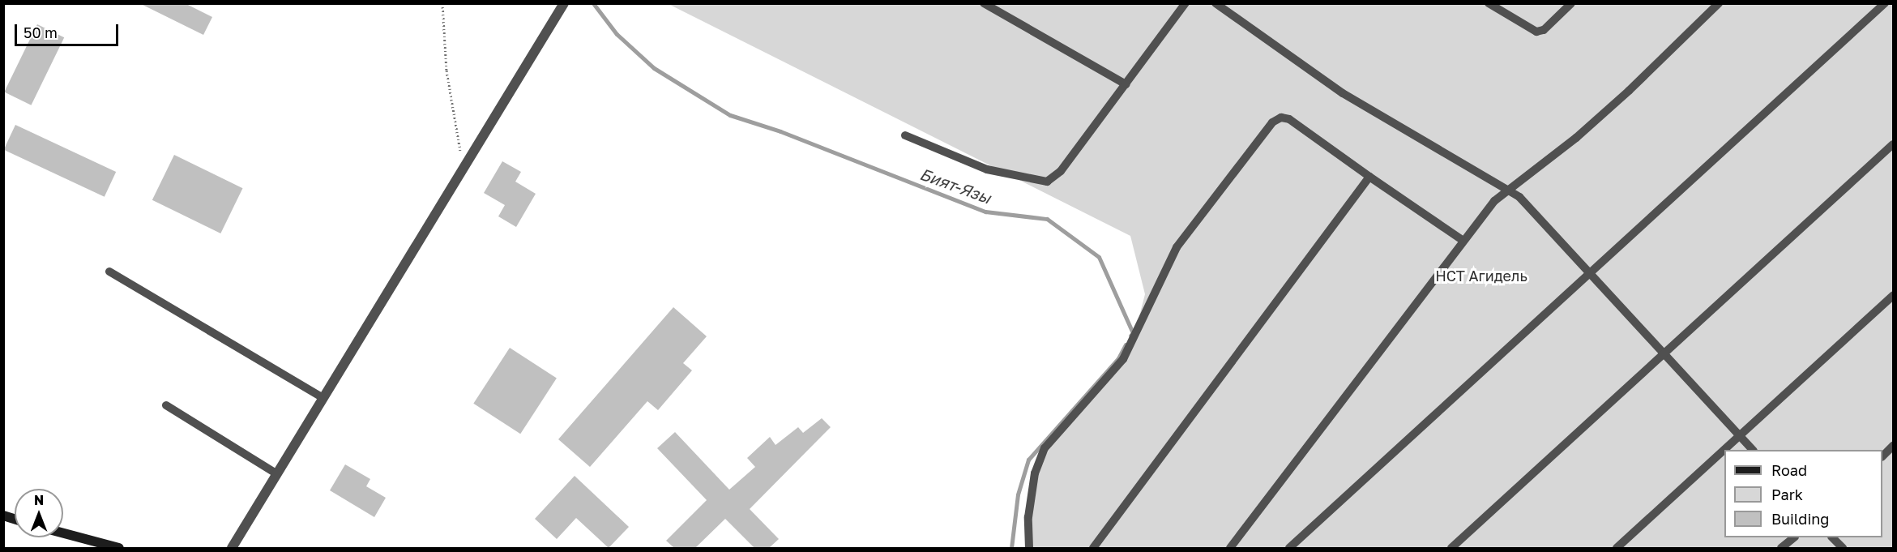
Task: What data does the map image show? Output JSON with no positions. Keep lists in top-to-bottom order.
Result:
{
  "water": ["Бият-Язы"],
  "parks": ["НСТ Агидель"],
  "legend": ["Road", "Park", "Building"],
  "scale_bar": "50 m",
  "north": "top"
}
